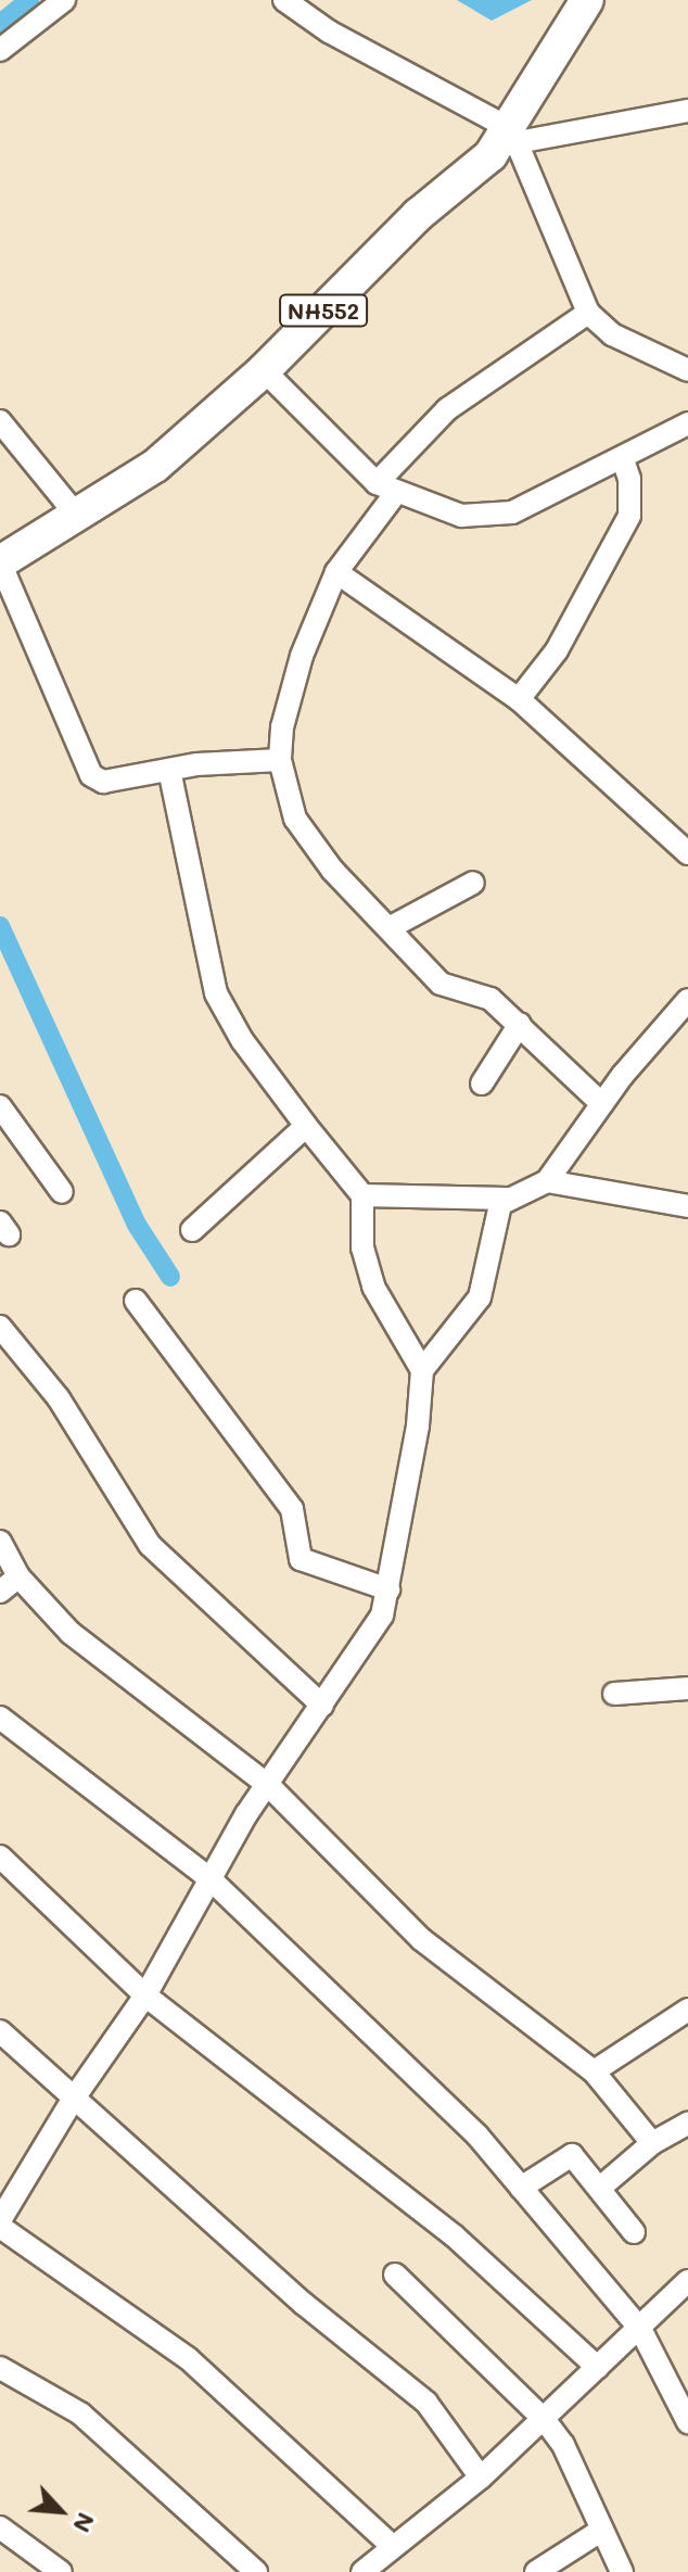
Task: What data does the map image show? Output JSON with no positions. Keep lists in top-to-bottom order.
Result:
{
  "streets": {
    "highway": ["NH552"]
  },
  "north": "bottom right"
}
